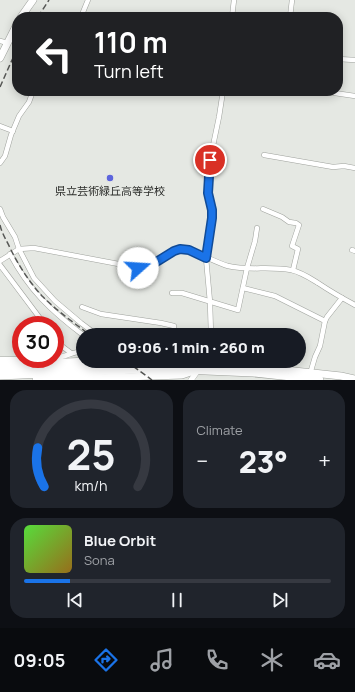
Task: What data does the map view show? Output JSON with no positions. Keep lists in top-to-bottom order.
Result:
{
  "places": ["県立芸術緑丘高等学校"],
  "page": {
    "turn": ["110 m", "Turn left"],
    "limit": "30",
    "trip": "09:06 · 1 min · 260 m",
    "tile": "Climate",
    "heat": ["−", "23°", "+"],
    "song": ["Blue Orbit", "Sona"],
    "tabs": "09:05",
    "gauge": ["25", "km/h"]
  }
}
